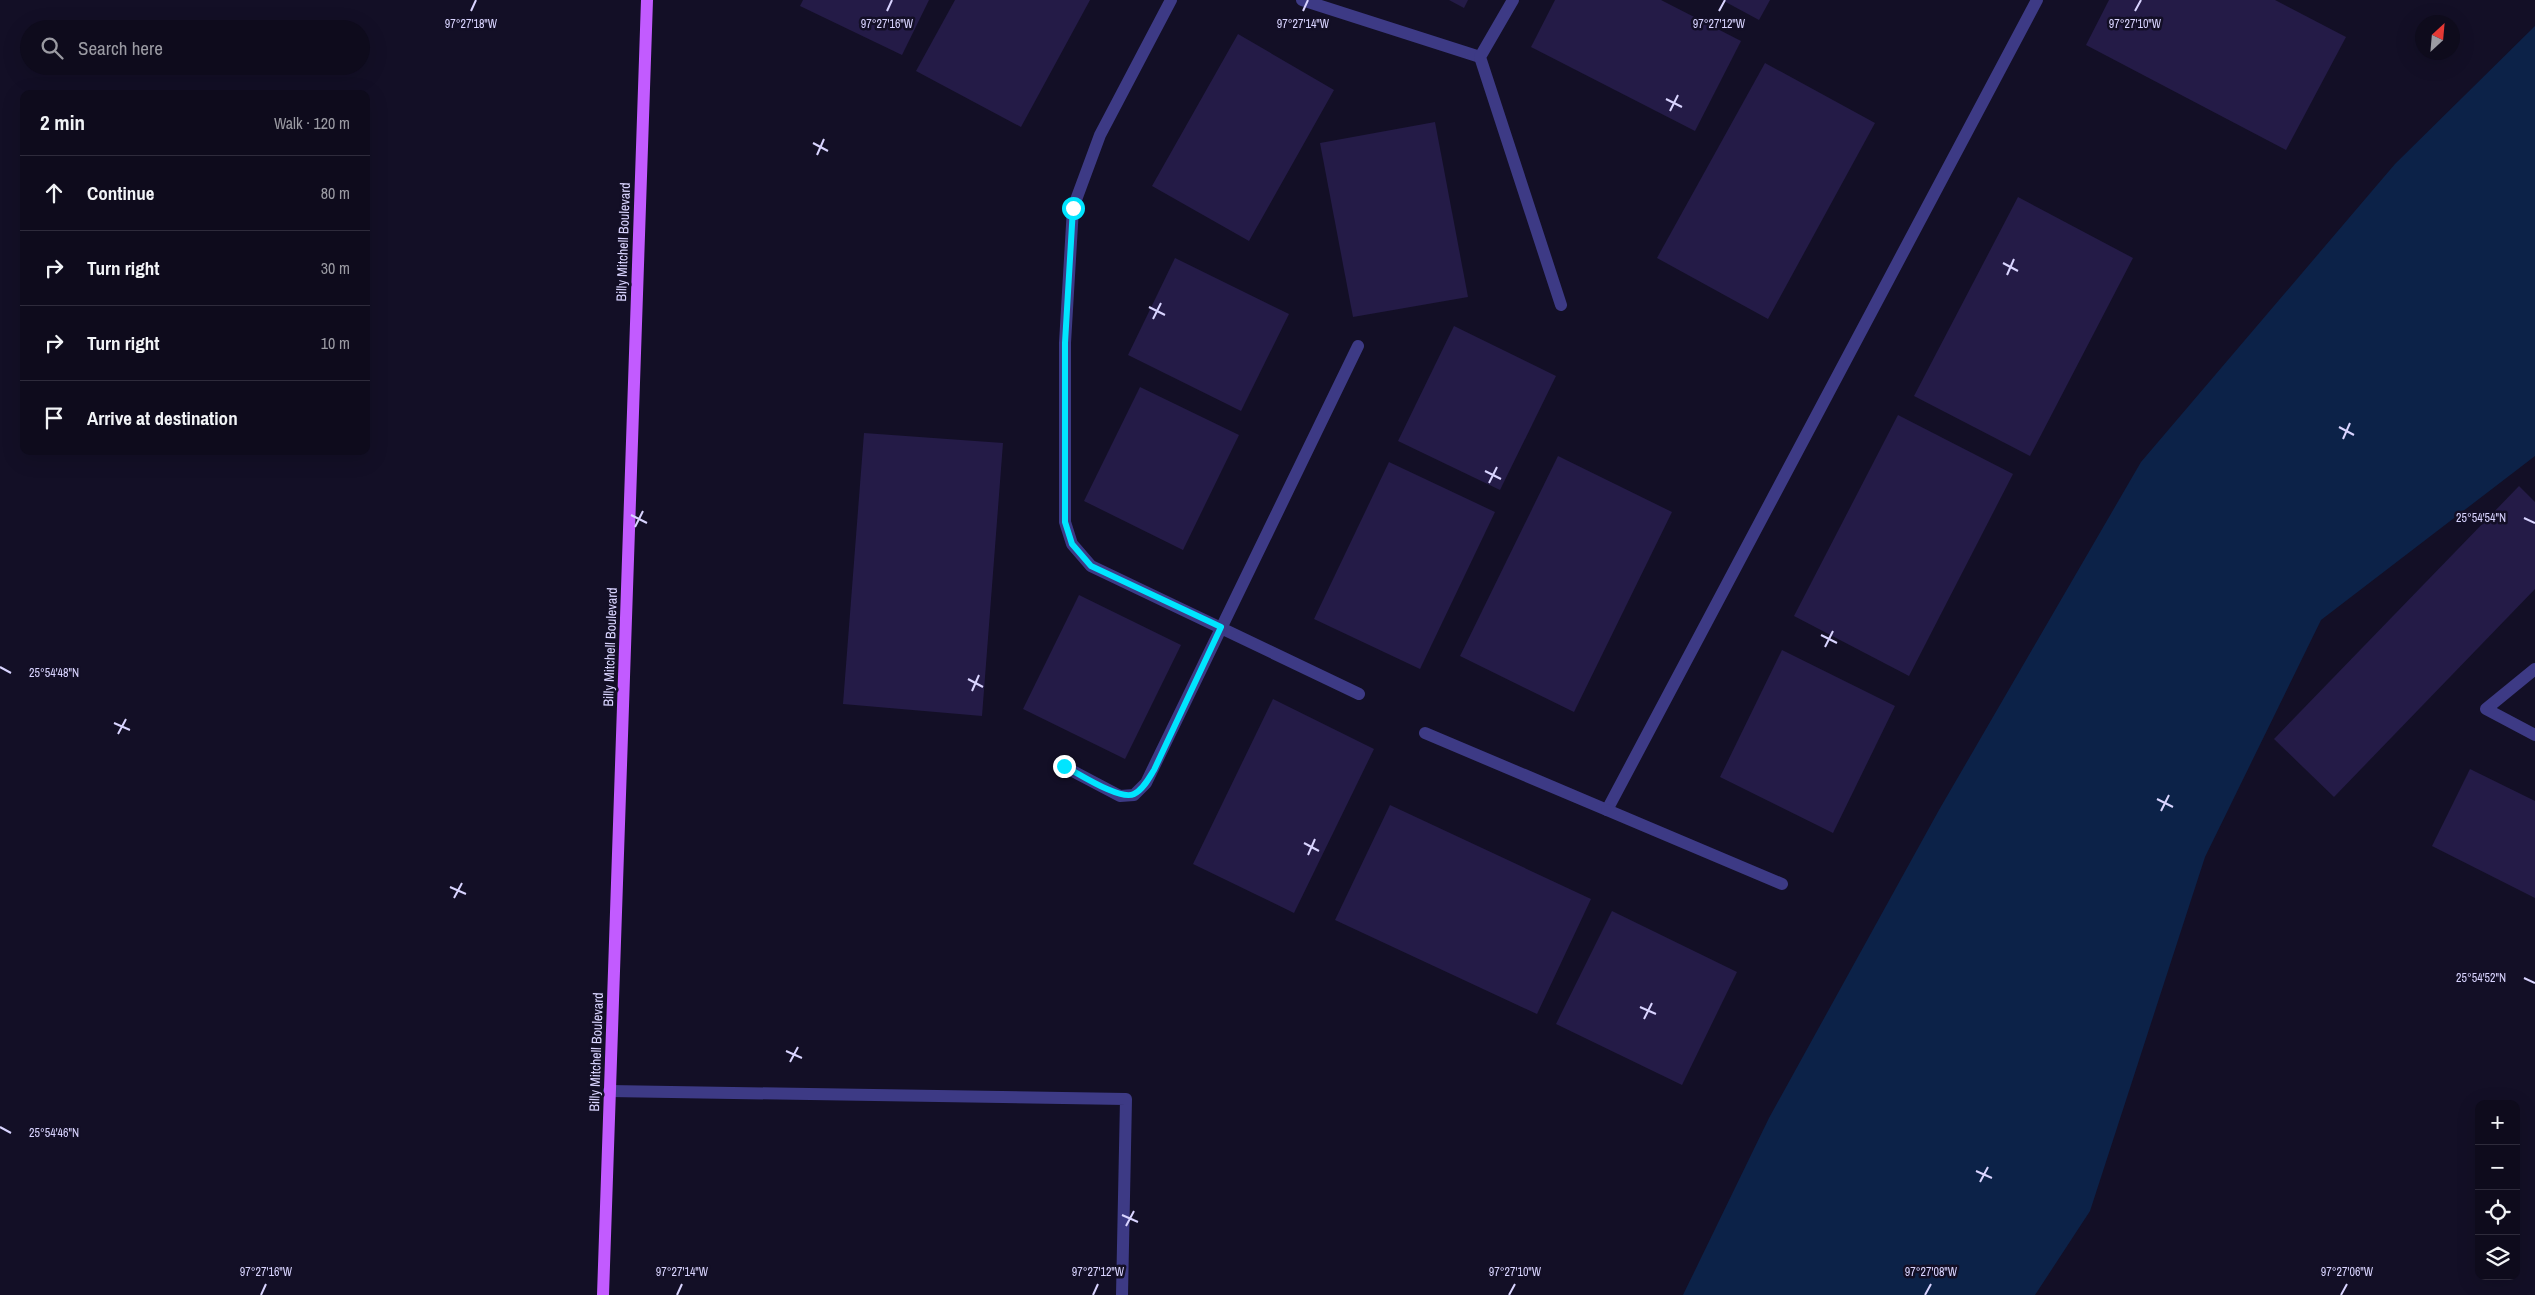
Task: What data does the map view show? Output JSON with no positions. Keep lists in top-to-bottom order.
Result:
{
  "streets": {
    "main road": ["Billy Mitchell Boulevard"]
  },
  "north": "top right",
  "page": {
    "search": "Search here",
    "heading": ["2 min", "Walk · 120 m"],
    "list": [
      ["Continue", "80 m"],
      ["Turn right", "30 m"],
      ["Turn right", "10 m"],
      "Arrive at destination"
    ],
    "map_buttons": ["+", "−"]
  },
  "coordinates": [
    "97°27'18\"W",
    "97°27'16\"W",
    "97°27'14\"W",
    "97°27'12\"W",
    "97°27'10\"W",
    "25°54'54\"N",
    "25°54'48\"N",
    "25°54'52\"N",
    "25°54'46\"N",
    "97°27'08\"W",
    "97°27'06\"W"
  ]
}
